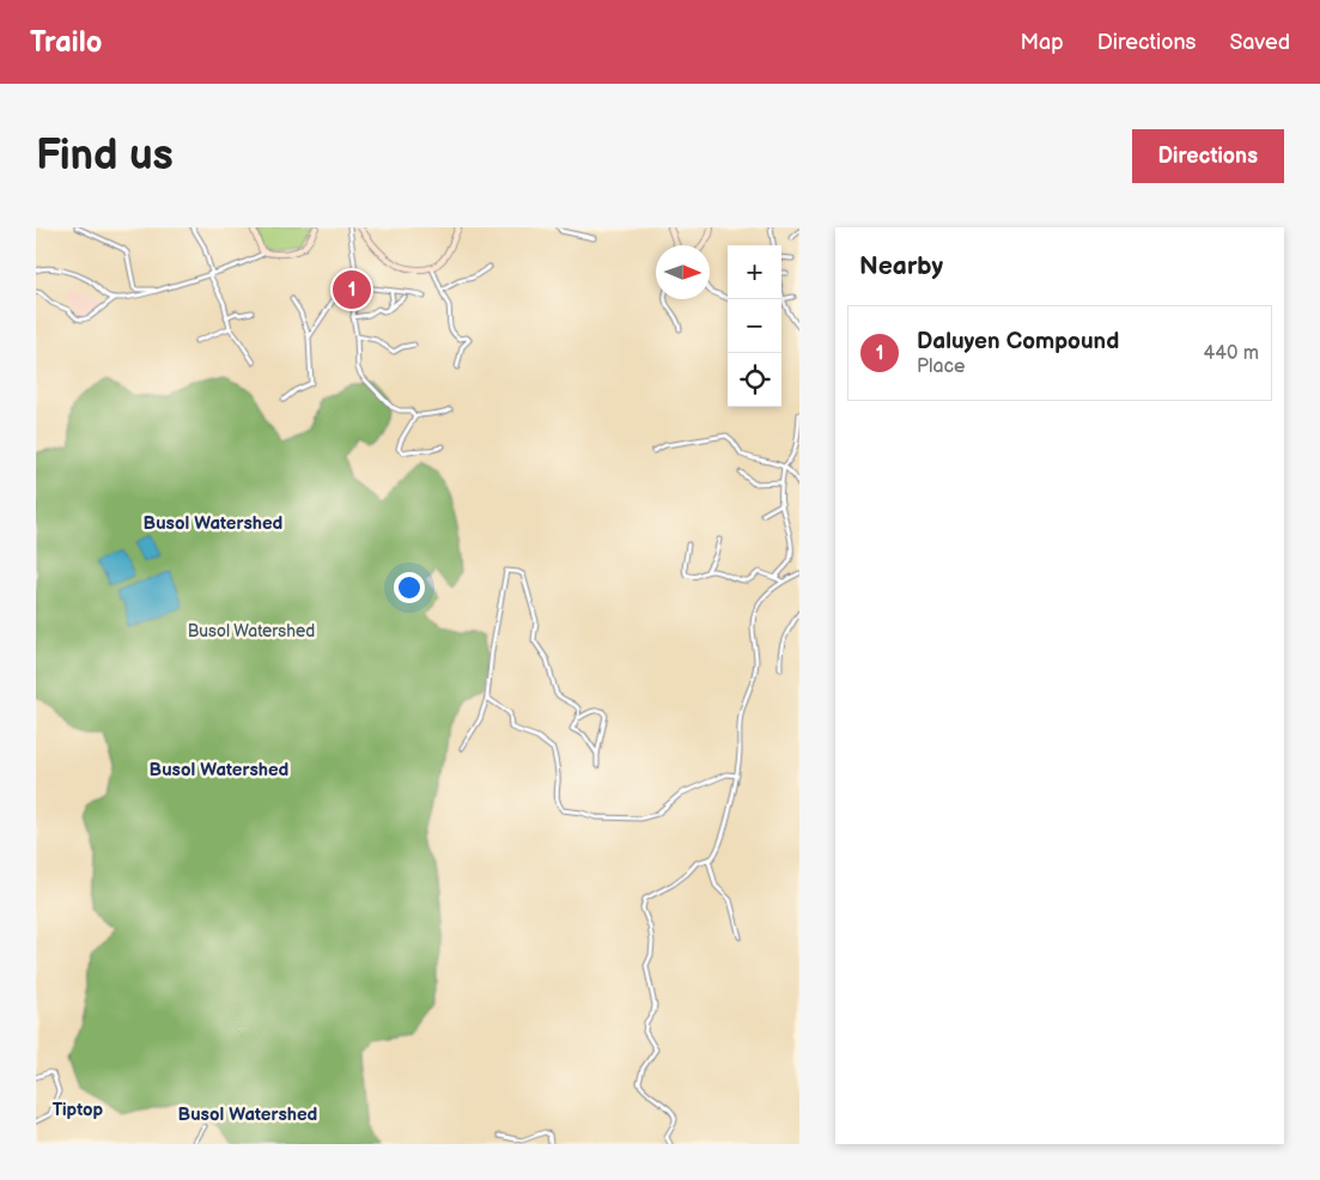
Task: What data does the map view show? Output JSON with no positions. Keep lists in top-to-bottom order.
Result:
{
  "districts": [
    "Busol Watershed",
    "Busol Watershed",
    "Tiptop",
    "Busol Watershed"
  ],
  "parks": ["Busol Watershed"],
  "north": "right",
  "page": {
    "header": "Trailo",
    "nav": ["Map", "Directions", "Saved"],
    "buttons": "Directions",
    "title": "Find us",
    "heading": "Nearby",
    "map_buttons": ["+", "−"],
    "pins": "1",
    "list": [
      {
        "mark": "1",
        "name": "Daluyen Compound",
        "note": "Place",
        "value": "440 m"
      }
    ]
  }
}
